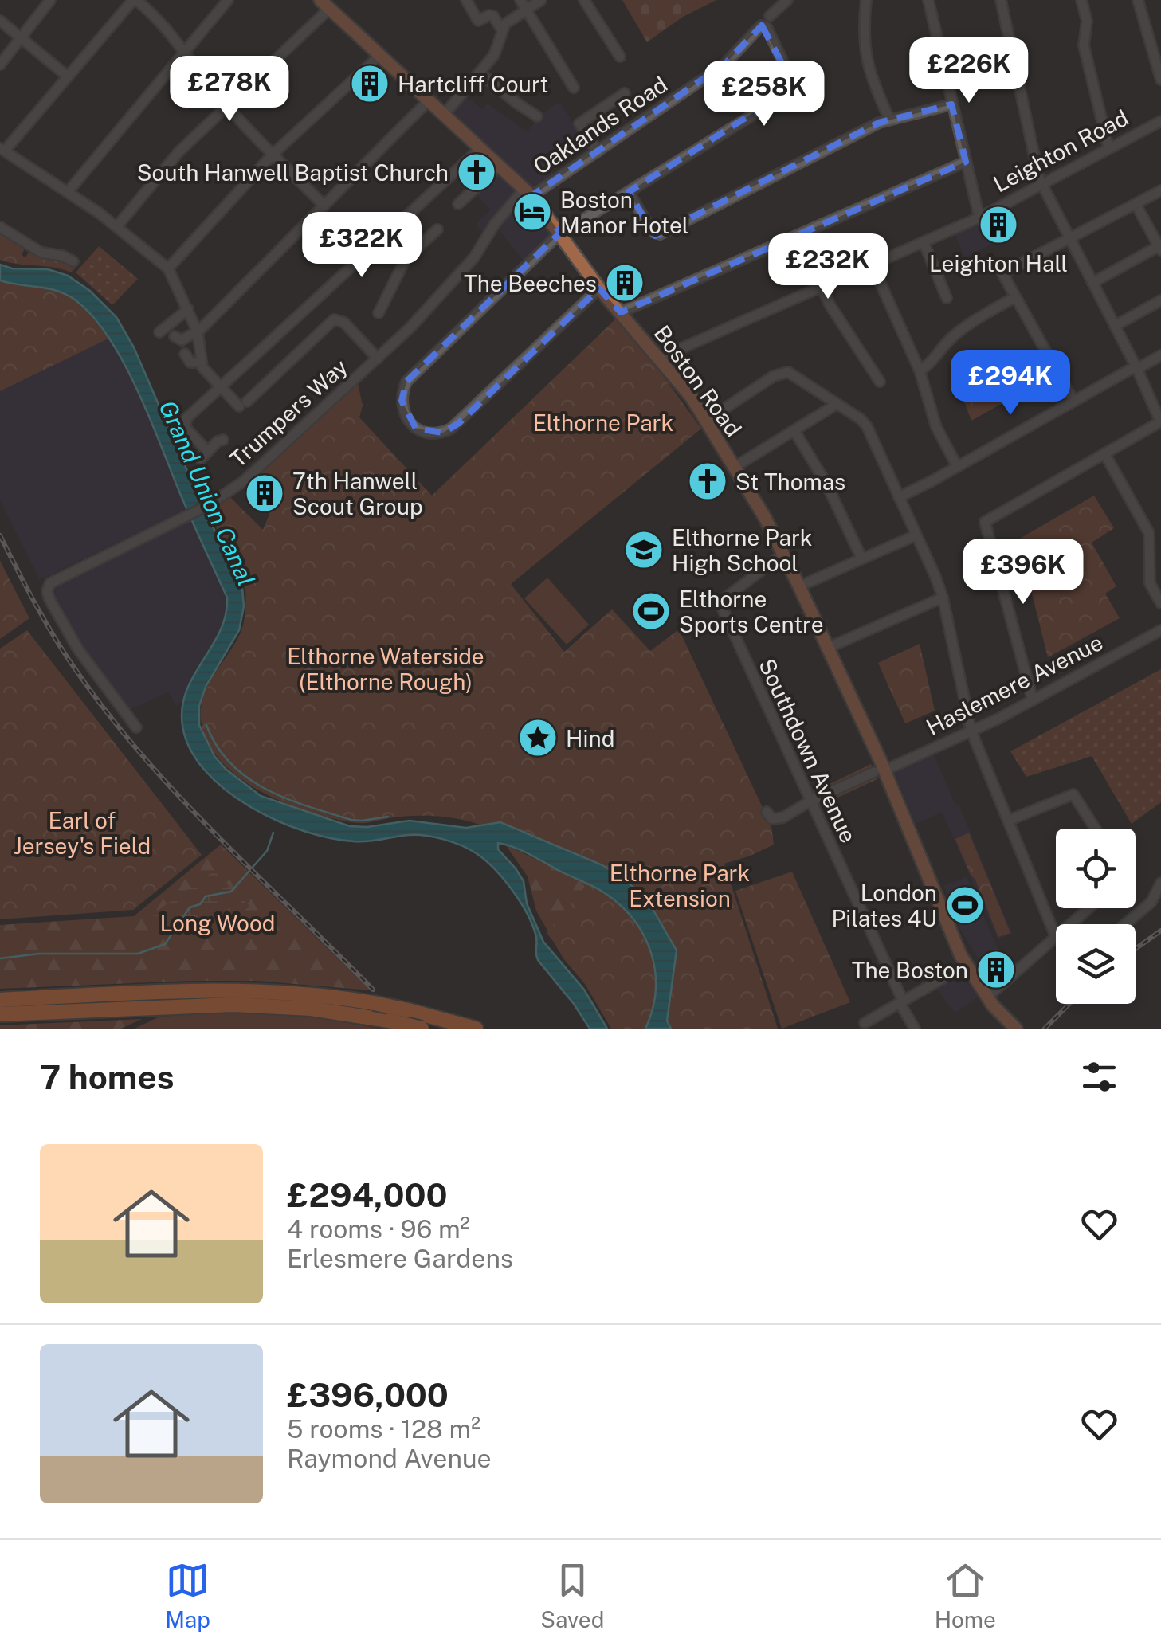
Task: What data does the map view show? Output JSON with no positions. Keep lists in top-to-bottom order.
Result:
{
  "streets": {
    "main road": ["Boston Road"],
    "street": [
      "Oaklands Road",
      "Leighton Road",
      "Trumpers Way",
      "Haslemere Avenue",
      "Southdown Avenue"
    ]
  },
  "crossings": [
    ["Oaklands Road", "Boston Road"],
    ["Oaklands Road", "Trumpers Way"],
    ["Leighton Road", "Boston Road"],
    ["Boston Road", "Trumpers Way"],
    ["Boston Road", "Haslemere Avenue"],
    ["Boston Road", "Southdown Avenue"],
    ["Haslemere Avenue", "Southdown Avenue"]
  ],
  "water": ["Grand Union Canal"],
  "parks": [
    "Elthorne Park",
    "Elthorne Waterside (Elthorne Rough)",
    "Earl of Jersey's Field",
    "Elthorne Park Extension",
    "Long Wood"
  ],
  "places": {
    "building": [
      "Hartcliff Court",
      "Leighton Hall",
      "The Beeches",
      "7th Hanwell Scout Group",
      "The Boston"
    ],
    "church": ["South Hanwell Baptist Church", "St Thomas"],
    "hotel": ["Boston Manor Hotel"],
    "school or university": ["Elthorne Park High School"],
    "sports": ["Elthorne Sports Centre", "London Pilates 4U"],
    "place": ["Hind"]
  },
  "page": {
    "price": [
      "£226K",
      "£278K",
      "£258K",
      "£322K",
      "£232K",
      "£294K",
      "£396K"
    ],
    "heading": "7 homes",
    "list": [
      {
        "name": "£294,000",
        "note": "4 rooms · 96 m² · Erlesmere Gardens"
      },
      {
        "name": "£396,000",
        "note": "5 rooms · 128 m² · Raymond Avenue"
      }
    ],
    "tabs": ["Map", "Saved", "Home"]
  }
}
